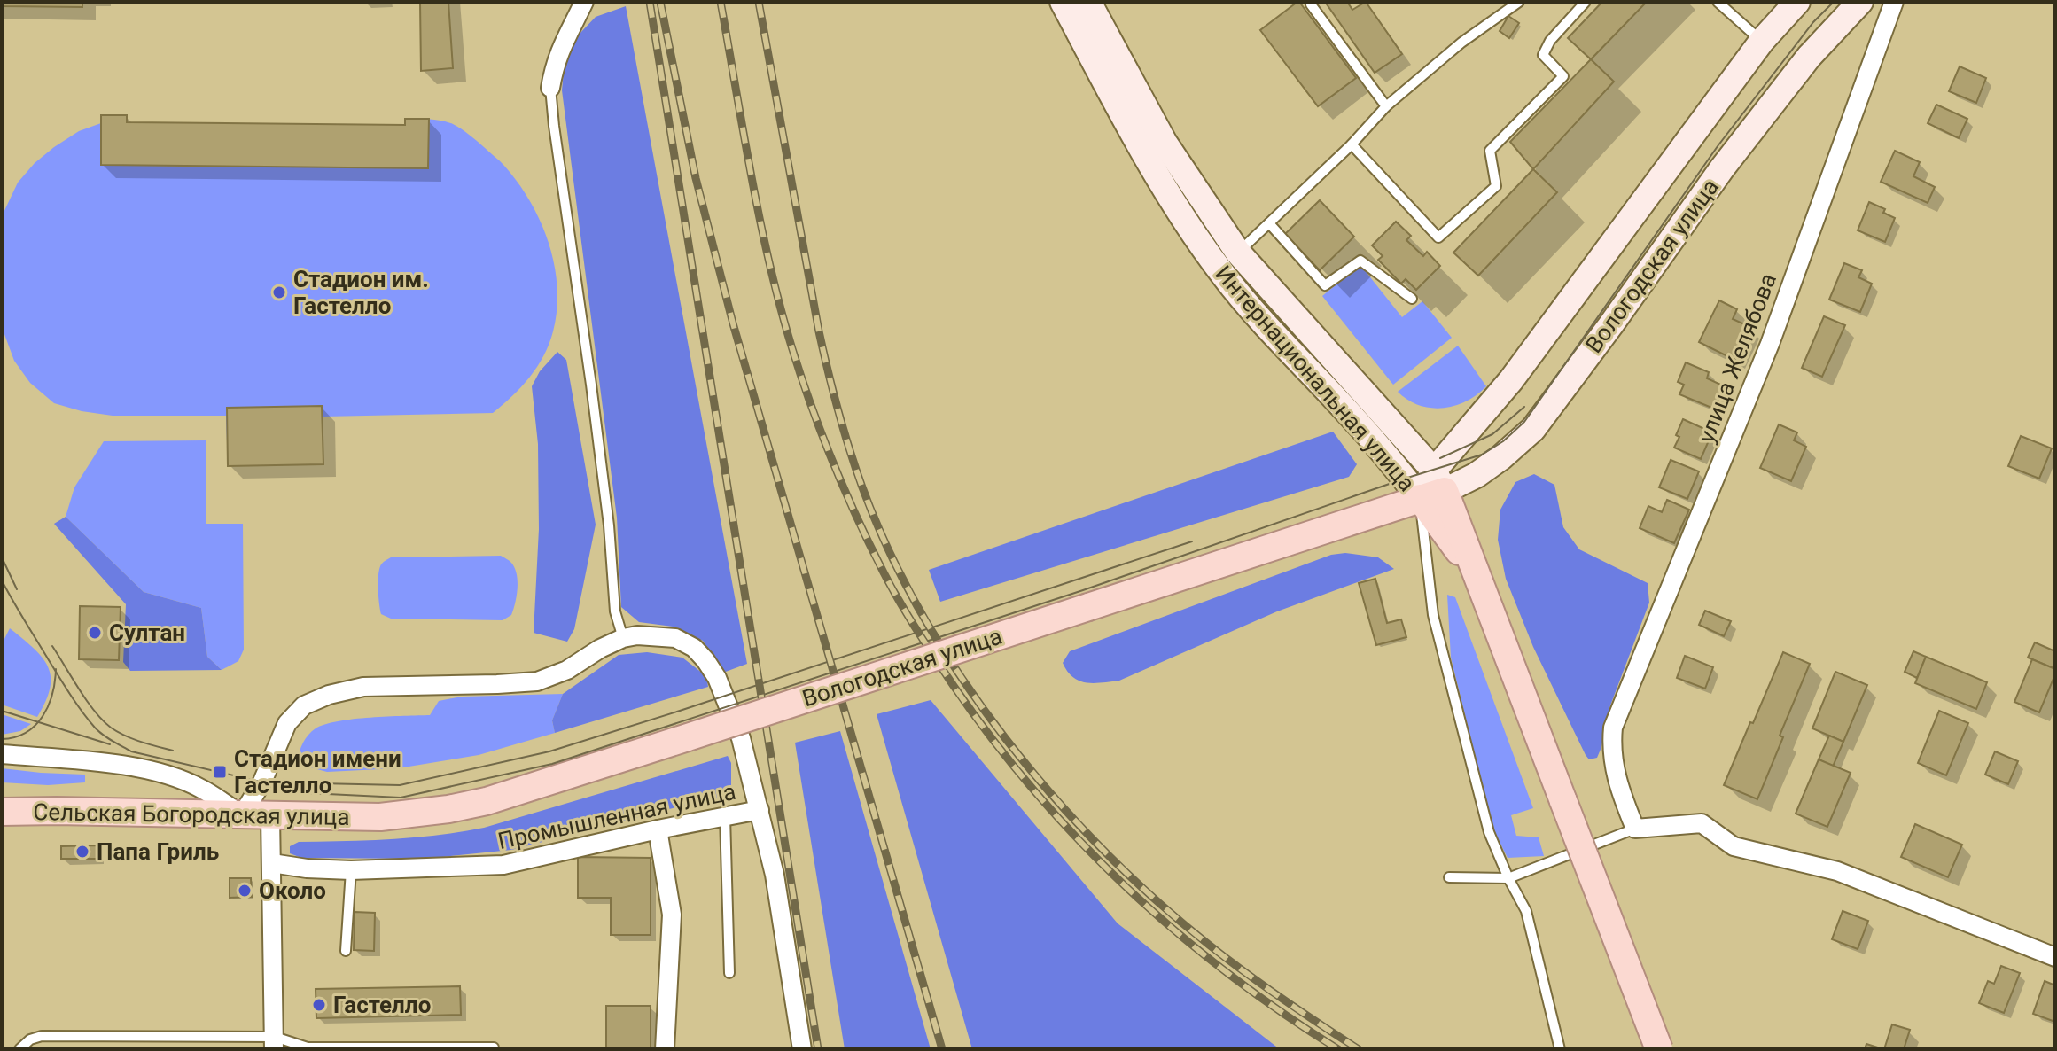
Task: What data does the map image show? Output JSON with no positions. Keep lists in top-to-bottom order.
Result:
{
  "streets": {
    "main road": ["Вологодская улица", "Интернациональная улица", "Сельская Богородская улица"],
    "street": ["улица Желябова", "Промышленная улица"]
  },
  "crossings": [
    ["Вологодская улица", "Интернациональная улица"],
    ["Вологодская улица", "Сельская Богородская улица"]
  ],
  "places": {
    "other": [
      "Стадион им. Гастелло",
      "Султан",
      "Папа Гриль",
      "Около",
      "Гастелло"
    ],
    "transit": ["Стадион имени Гастелло"]
  }
}
